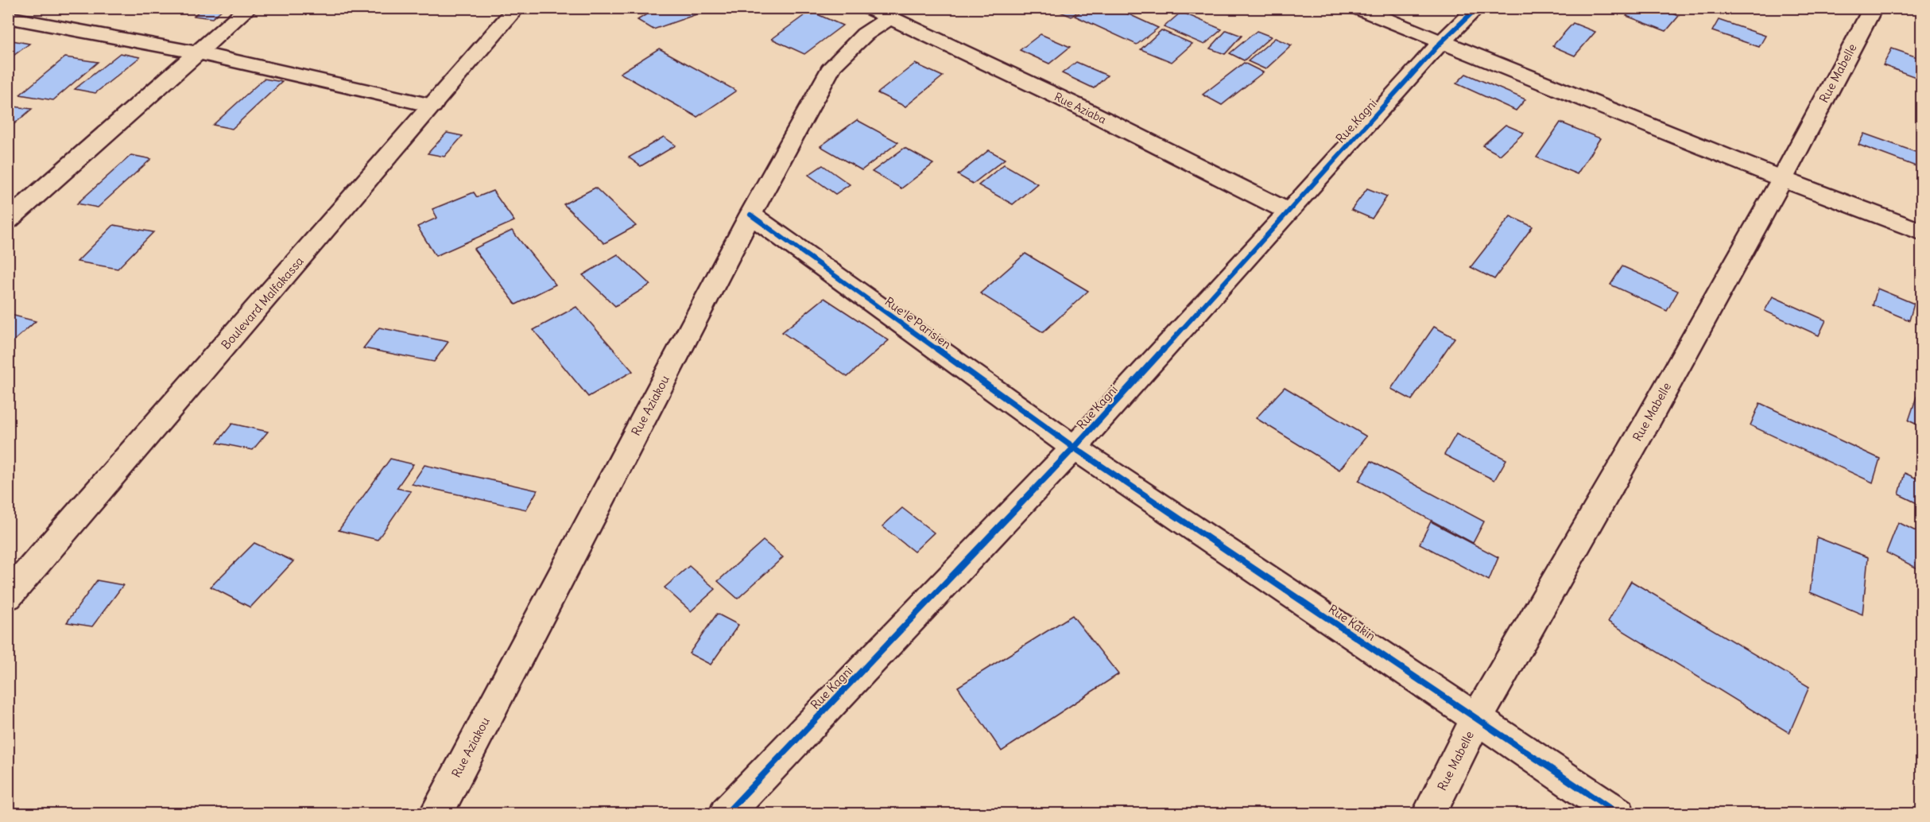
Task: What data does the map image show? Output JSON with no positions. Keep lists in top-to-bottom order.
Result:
{
  "streets": {
    "street": [
      "Rue Mabelle",
      "Rue Aziaba",
      "Rue Kagni",
      "Boulevard Malfakassa",
      "Rue le Parisien",
      "Rue Aziakou",
      "Rue Kakin"
    ]
  },
  "crossings": [
    ["Rue Mabelle", "Rue Kakin"],
    ["Rue Aziaba", "Rue Kagni"],
    ["Rue Aziaba", "Rue Aziakou"],
    ["Rue Kagni", "Rue le Parisien"],
    ["Rue Kagni", "Rue Kakin"],
    ["Rue le Parisien", "Rue Aziakou"],
    ["Rue le Parisien", "Rue Kakin"]
  ]
}
